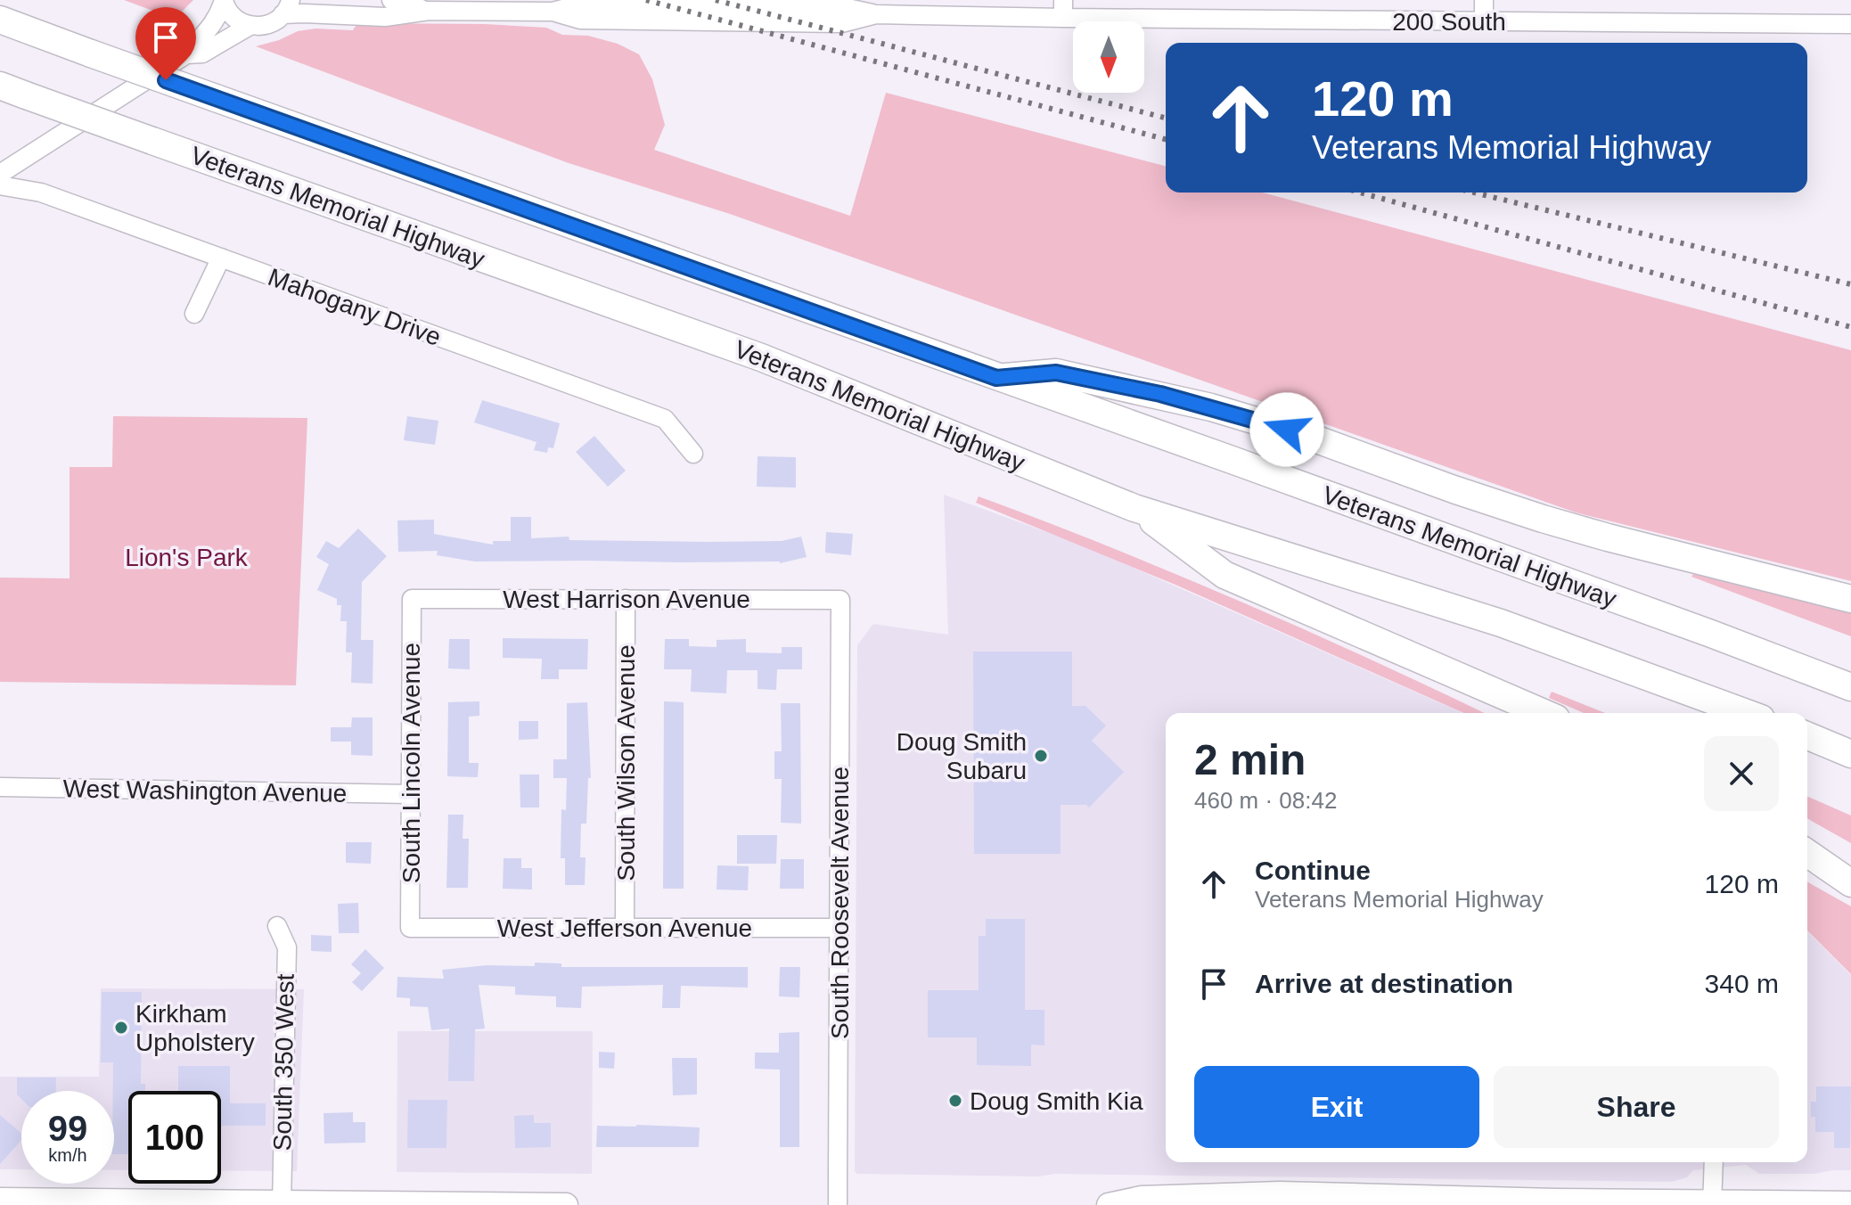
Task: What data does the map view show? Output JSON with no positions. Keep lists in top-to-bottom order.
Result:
{
  "streets": {
    "highway": ["Veterans Memorial Highway"],
    "street": [
      "200 South",
      "Mahogany Drive",
      "West Harrison Avenue",
      "South Lincoln Avenue",
      "South Wilson Avenue",
      "West Washington Avenue",
      "South Roosevelt Avenue",
      "West Jefferson Avenue",
      "South 350 West"
    ]
  },
  "crossings": [
    ["West Harrison Avenue", "South Lincoln Avenue"],
    ["West Harrison Avenue", "South Wilson Avenue"],
    ["West Harrison Avenue", "South Roosevelt Avenue"],
    ["South Lincoln Avenue", "West Washington Avenue"],
    ["South Lincoln Avenue", "West Jefferson Avenue"],
    ["South Wilson Avenue", "West Jefferson Avenue"],
    ["South Roosevelt Avenue", "West Jefferson Avenue"]
  ],
  "parks": ["Lion's Park"],
  "places": ["Doug Smith Subaru", "Kirkham Upholstery", "Doug Smith Kia"],
  "north": "bottom",
  "page": {
    "turn": ["120 m", "Veterans Memorial Highway"],
    "heading": ["2 min", "460 m · 08:42"],
    "list": [
      {
        "name": "Continue",
        "note": "Veterans Memorial Highway",
        "value": "120 m"
      },
      {
        "name": "Arrive at destination",
        "value": "340 m"
      }
    ],
    "buttons": ["Exit", "Share"],
    "speed": "99 km/h",
    "limit": "100"
  }
}
